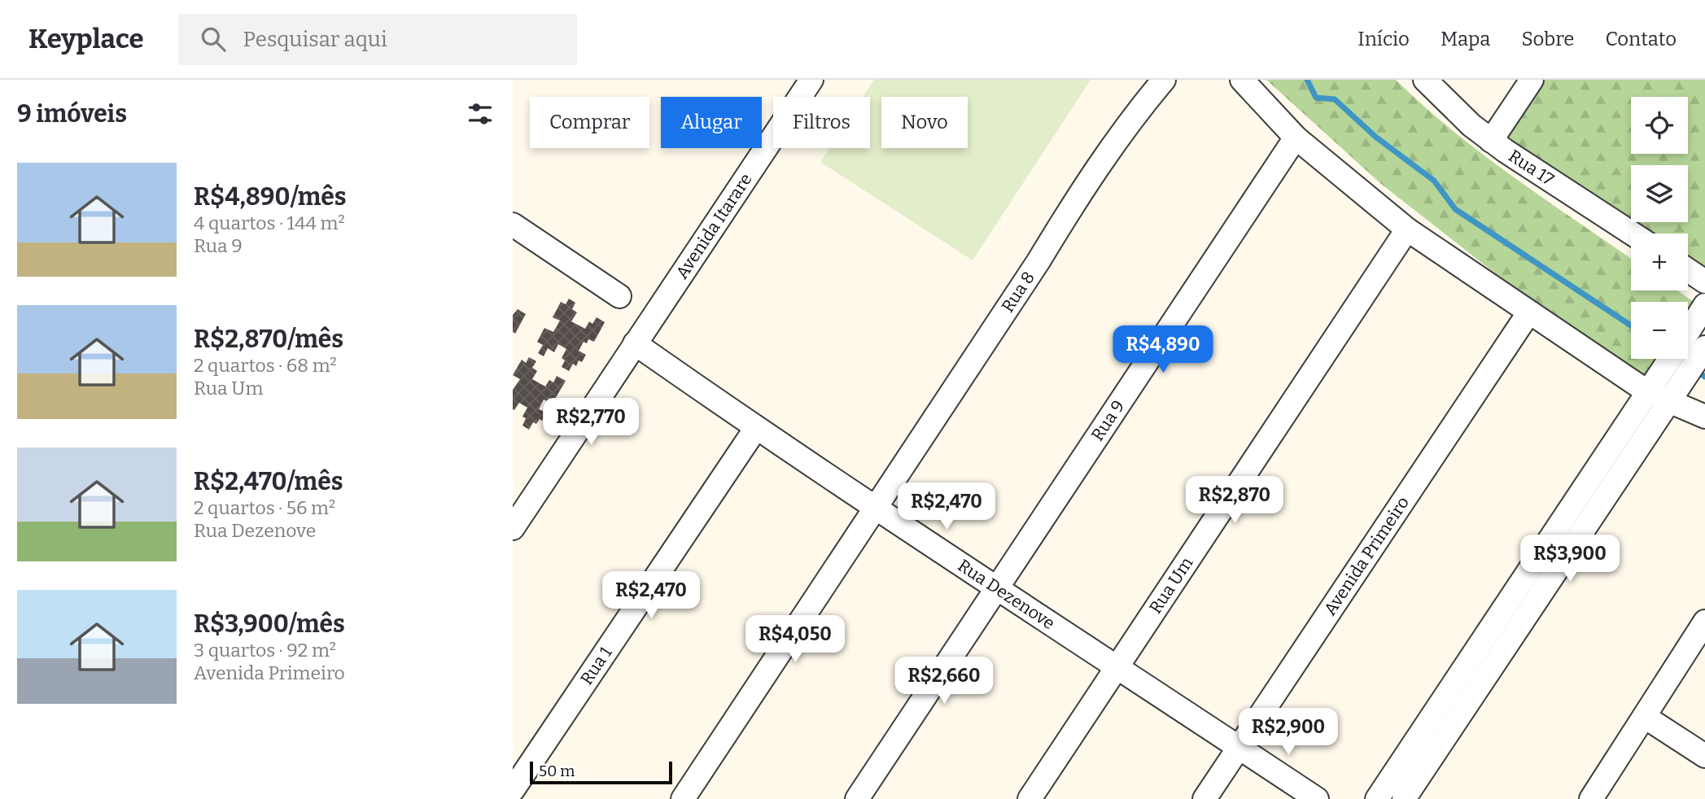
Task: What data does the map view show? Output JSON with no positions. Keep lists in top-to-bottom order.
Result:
{
  "streets": {
    "street": [
      "Rua 17",
      "Avenida Itarare",
      "Rua 8",
      "Rua 9",
      "Avenida Primeiro",
      "Rua Um",
      "Rua Dezenove",
      "Rua 1"
    ]
  },
  "crossings": [
    ["Avenida Itarare", "Rua Dezenove"],
    ["Rua 8", "Rua Dezenove"],
    ["Rua 9", "Rua Dezenove"],
    ["Avenida Primeiro", "Rua Dezenove"],
    ["Rua Um", "Rua Dezenove"],
    ["Rua Dezenove", "Rua 1"]
  ],
  "scale_bar": "50 m",
  "page": {
    "header": "Keyplace",
    "search": "Pesquisar aqui",
    "nav": [
      "Início",
      "Mapa",
      "Sobre",
      "Contato"
    ],
    "heading": "9 imóveis",
    "map_buttons": ["+", "−"],
    "chip": [
      "Comprar",
      "Alugar",
      "Filtros",
      "Novo"
    ],
    "list": [
      {
        "name": "R$4,890/mês",
        "note": "4 quartos · 144 m² · Rua 9"
      },
      {
        "name": "R$2,870/mês",
        "note": "2 quartos · 68 m² · Rua Um"
      },
      {
        "name": "R$2,470/mês",
        "note": "2 quartos · 56 m² · Rua Dezenove"
      },
      {
        "name": "R$3,900/mês",
        "note": "3 quartos · 92 m² · Avenida Primeiro"
      }
    ],
    "price": [
      "R$4,890",
      "R$2,770",
      "R$2,870",
      "R$2,470",
      "R$3,900",
      "R$2,470",
      "R$4,050",
      "R$2,660",
      "R$2,900"
    ],
    "scale": "50 m"
  }
}
